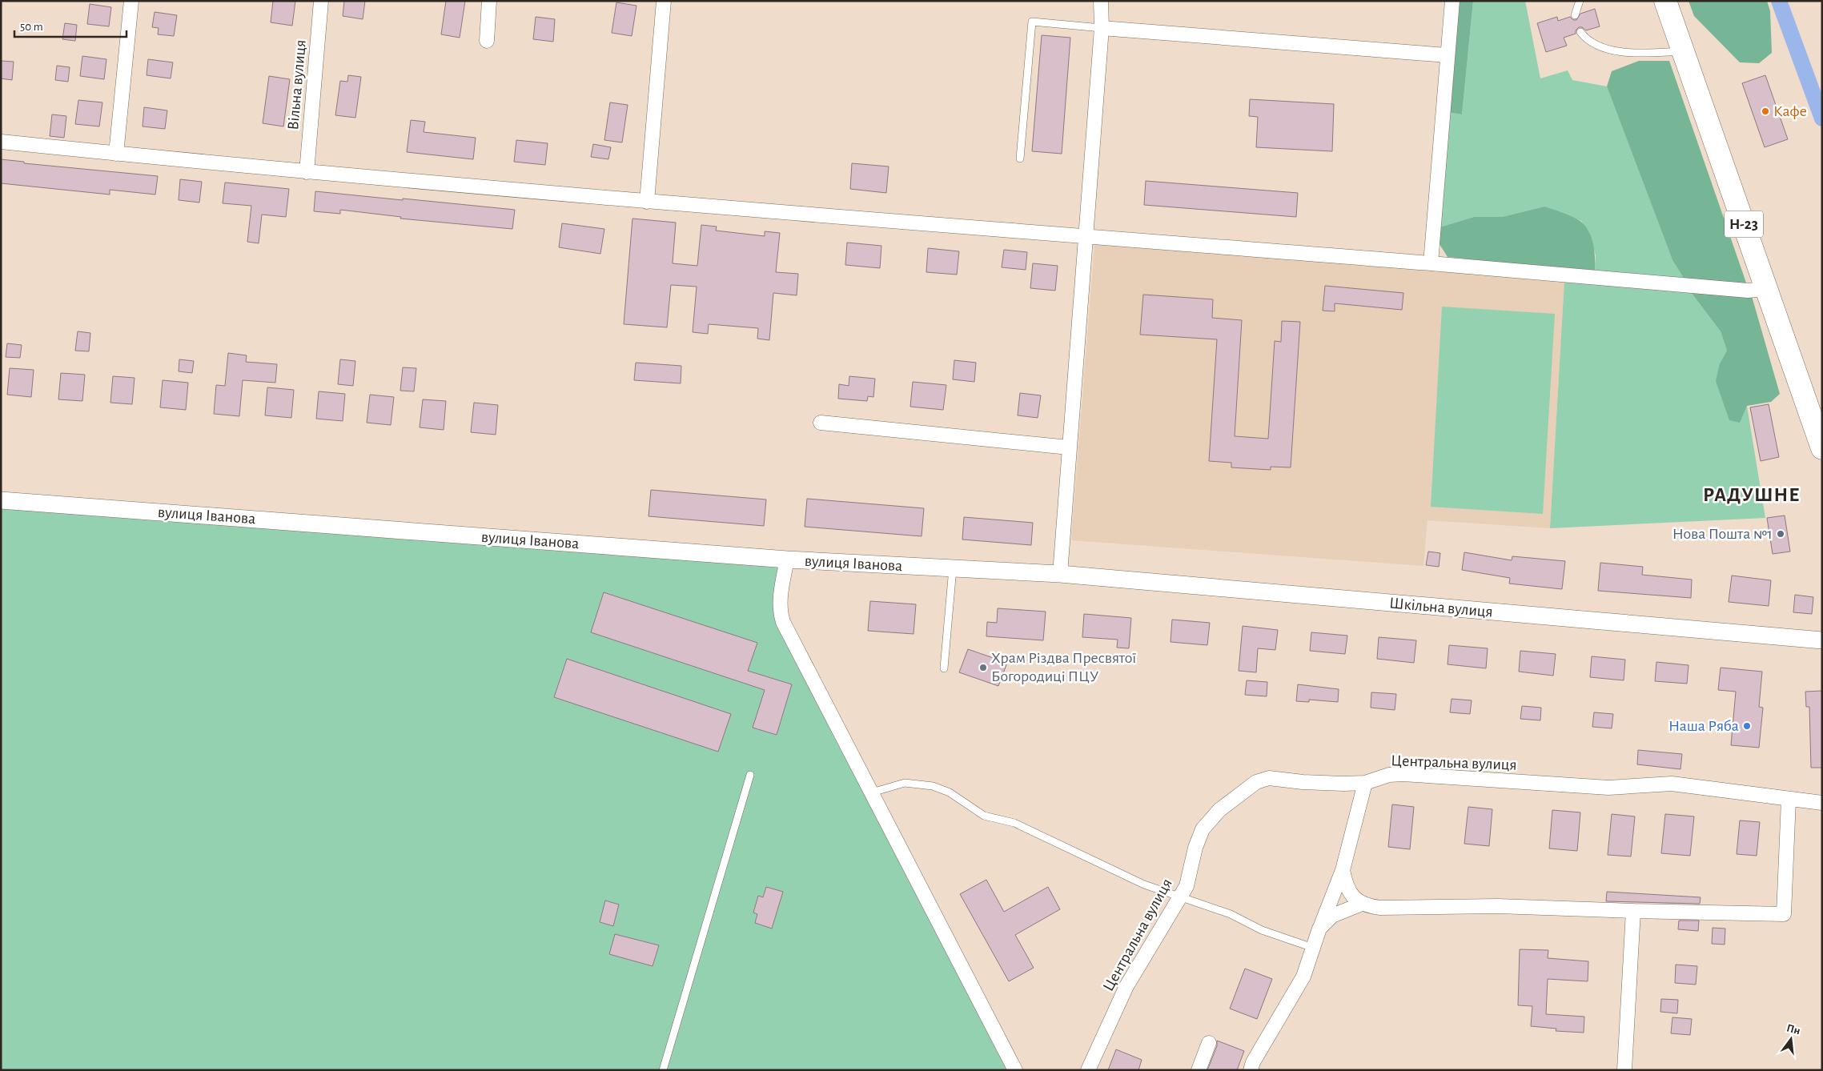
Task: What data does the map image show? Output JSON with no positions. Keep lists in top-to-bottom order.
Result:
{
  "streets": {
    "main road": ["Н-23"],
    "street": [
      "Вільна вулиця",
      "вулиця Іванова",
      "Шкільна вулиця",
      "Центральна вулиця"
    ]
  },
  "crossings": [
    ["вулиця Іванова", "Шкільна вулиця"]
  ],
  "districts": ["РАДУШНЕ"],
  "places": [
    "Кафе",
    "Нова Пошта №1",
    "Храм Різдва Пресвятої Богородиці ПЦУ",
    "Наша Ряба"
  ],
  "scale_bar": "50 m",
  "north": "top"
}
